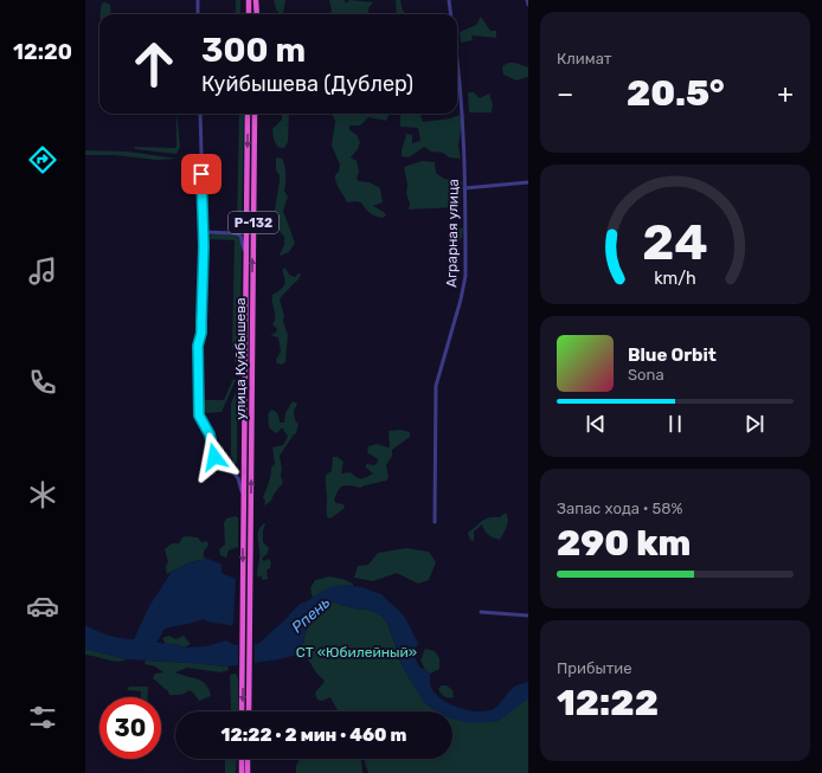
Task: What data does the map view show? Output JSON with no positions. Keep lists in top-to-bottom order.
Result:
{
  "streets": {
    "highway": ["Р-132", "улица Куйбышева"],
    "street": ["Аграрная улица"]
  },
  "crossings": [
    ["Р-132", "улица Куйбышева"]
  ],
  "water": ["Рпень"],
  "parks": ["СТ «Юбилейный»"],
  "page": {
    "tabs": "12:20",
    "tile": [
      "Климат",
      ["Запас хода · 58%", "290 km"],
      ["Прибытие", "12:22"]
    ],
    "turn": ["300 m", "Куйбышева (Дублер)"],
    "heat": ["−", "20.5°", "+"],
    "song": ["Blue Orbit", "Sona"],
    "limit": "30",
    "trip": "12:22 · 2 мин · 460 m",
    "gauge": ["24", "km/h"]
  }
}
